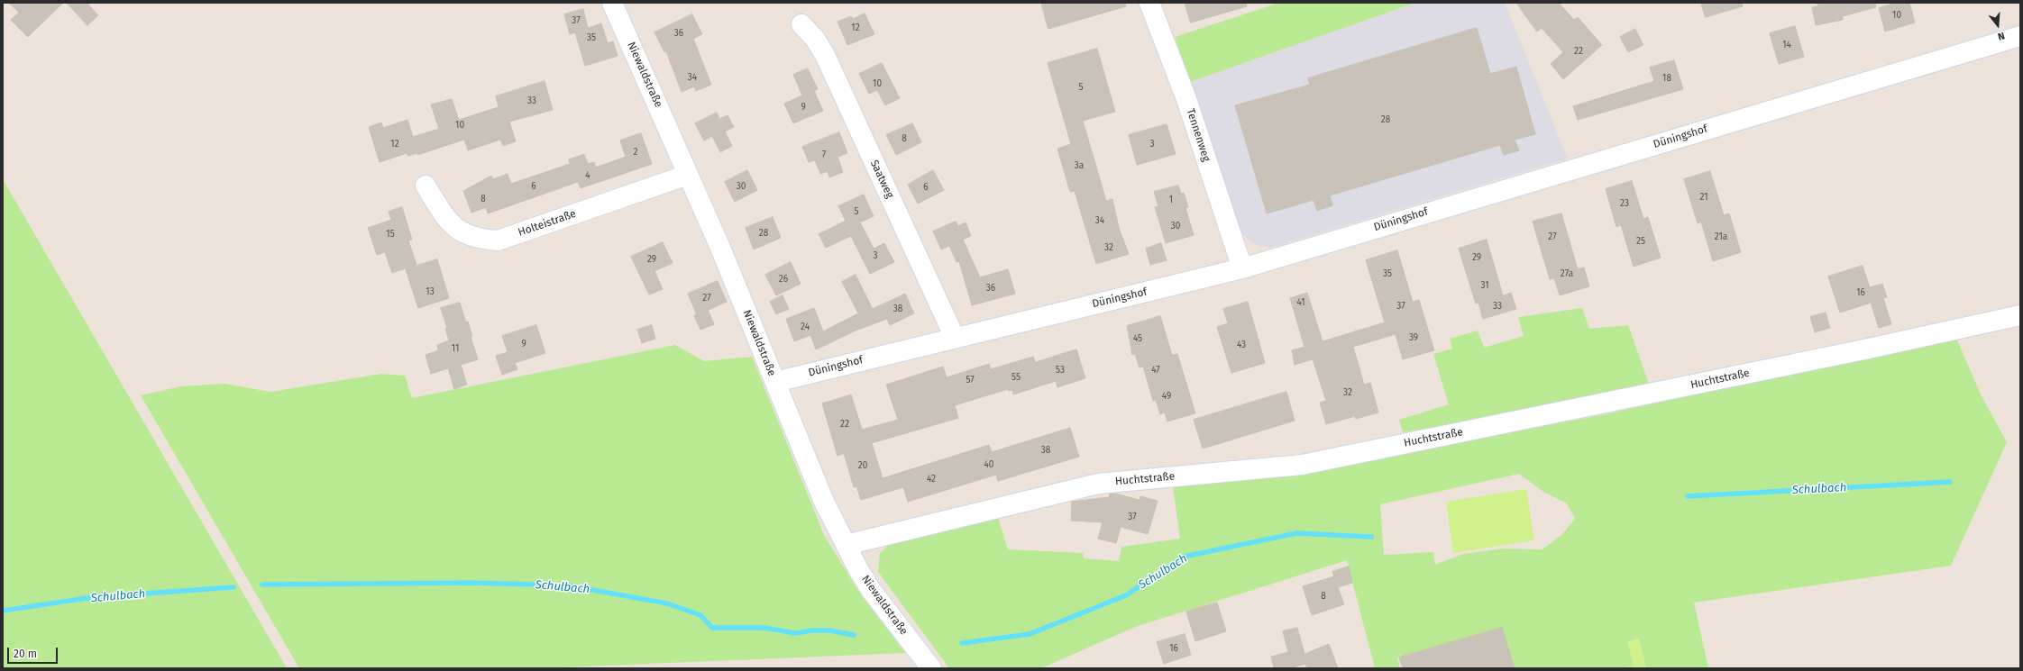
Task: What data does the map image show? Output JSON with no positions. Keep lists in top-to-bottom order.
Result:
{
  "streets": {
    "street": [
      "Niewaldstraße",
      "Tennenweg",
      "Düningshof",
      "Saatweg",
      "Holteistraße",
      "Huchtstraße"
    ]
  },
  "crossings": [
    ["Niewaldstraße", "Düningshof"],
    ["Niewaldstraße", "Holteistraße"],
    ["Niewaldstraße", "Huchtstraße"],
    ["Tennenweg", "Düningshof"],
    ["Düningshof", "Saatweg"]
  ],
  "water": ["Schulbach"],
  "house_numbers": [
    "10",
    "37",
    "12",
    "36",
    "35",
    "14",
    "22",
    "34",
    "18",
    "10",
    "5",
    "33",
    "9",
    "28",
    "10",
    "8",
    "12",
    "3",
    "2",
    "7",
    "3a",
    "4",
    "6",
    "30",
    "6",
    "21",
    "8",
    "1",
    "23",
    "5",
    "34",
    "30",
    "28",
    "15",
    "27",
    "21a",
    "25",
    "32",
    "3",
    "29",
    "29",
    "35",
    "27a",
    "26",
    "31",
    "36",
    "13",
    "16",
    "27",
    "41",
    "37",
    "33",
    "38",
    "24",
    "39",
    "45",
    "9",
    "43",
    "11",
    "53",
    "47",
    "55",
    "57",
    "32",
    "49",
    "22",
    "38",
    "40",
    "20",
    "42",
    "37",
    "8",
    "16"
  ],
  "scale_bar": "20 m",
  "north": "bottom"
}
